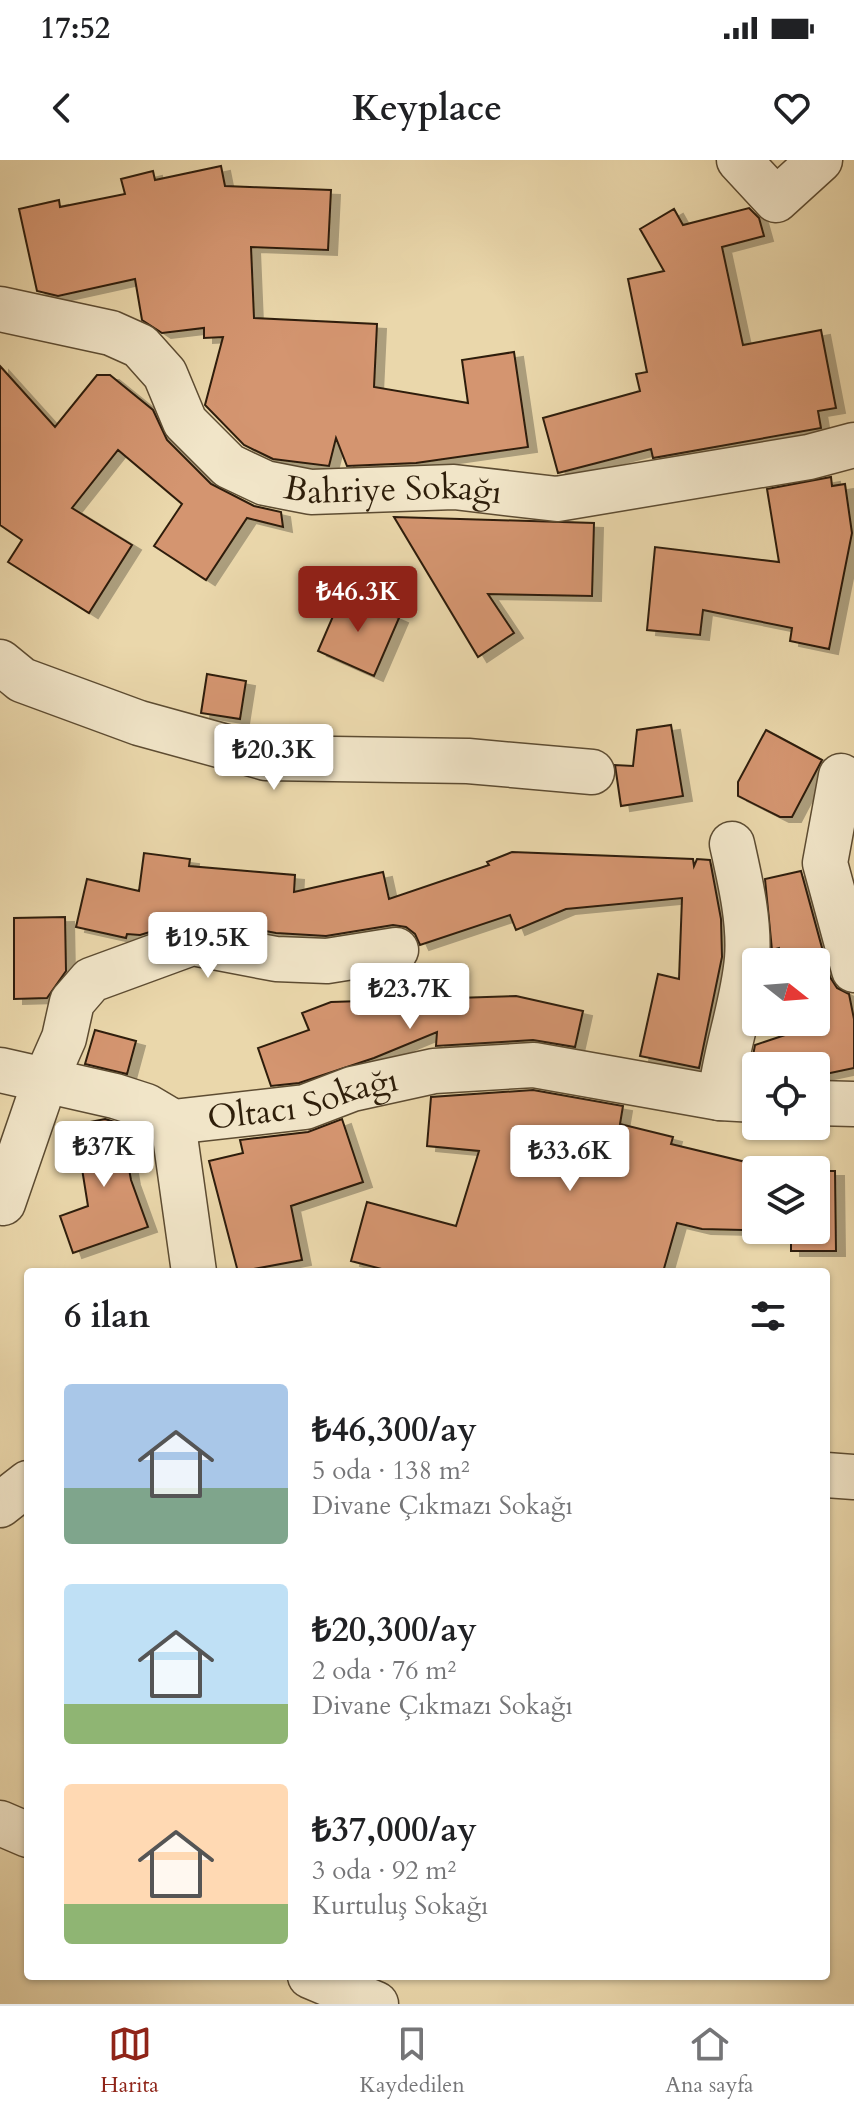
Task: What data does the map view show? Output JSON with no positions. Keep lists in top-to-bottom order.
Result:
{
  "streets": {
    "street": ["Bahriye Sokağı", "Oltacı Sokağı"]
  },
  "north": "right",
  "page": {
    "status": "17:52",
    "header": "Keyplace",
    "price": [
      "₺46.3K",
      "₺20.3K",
      "₺19.5K",
      "₺23.7K",
      "₺37K",
      "₺33.6K"
    ],
    "heading": "6 ilan",
    "list": [
      {
        "name": "₺46,300/ay",
        "note": "5 oda · 138 m² · Divane Çıkmazı Sokağı"
      },
      {
        "name": "₺20,300/ay",
        "note": "2 oda · 76 m² · Divane Çıkmazı Sokağı"
      },
      {
        "name": "₺37,000/ay",
        "note": "3 oda · 92 m² · Kurtuluş Sokağı"
      }
    ],
    "tabs": ["Harita", "Kaydedilen", "Ana sayfa"]
  }
}
